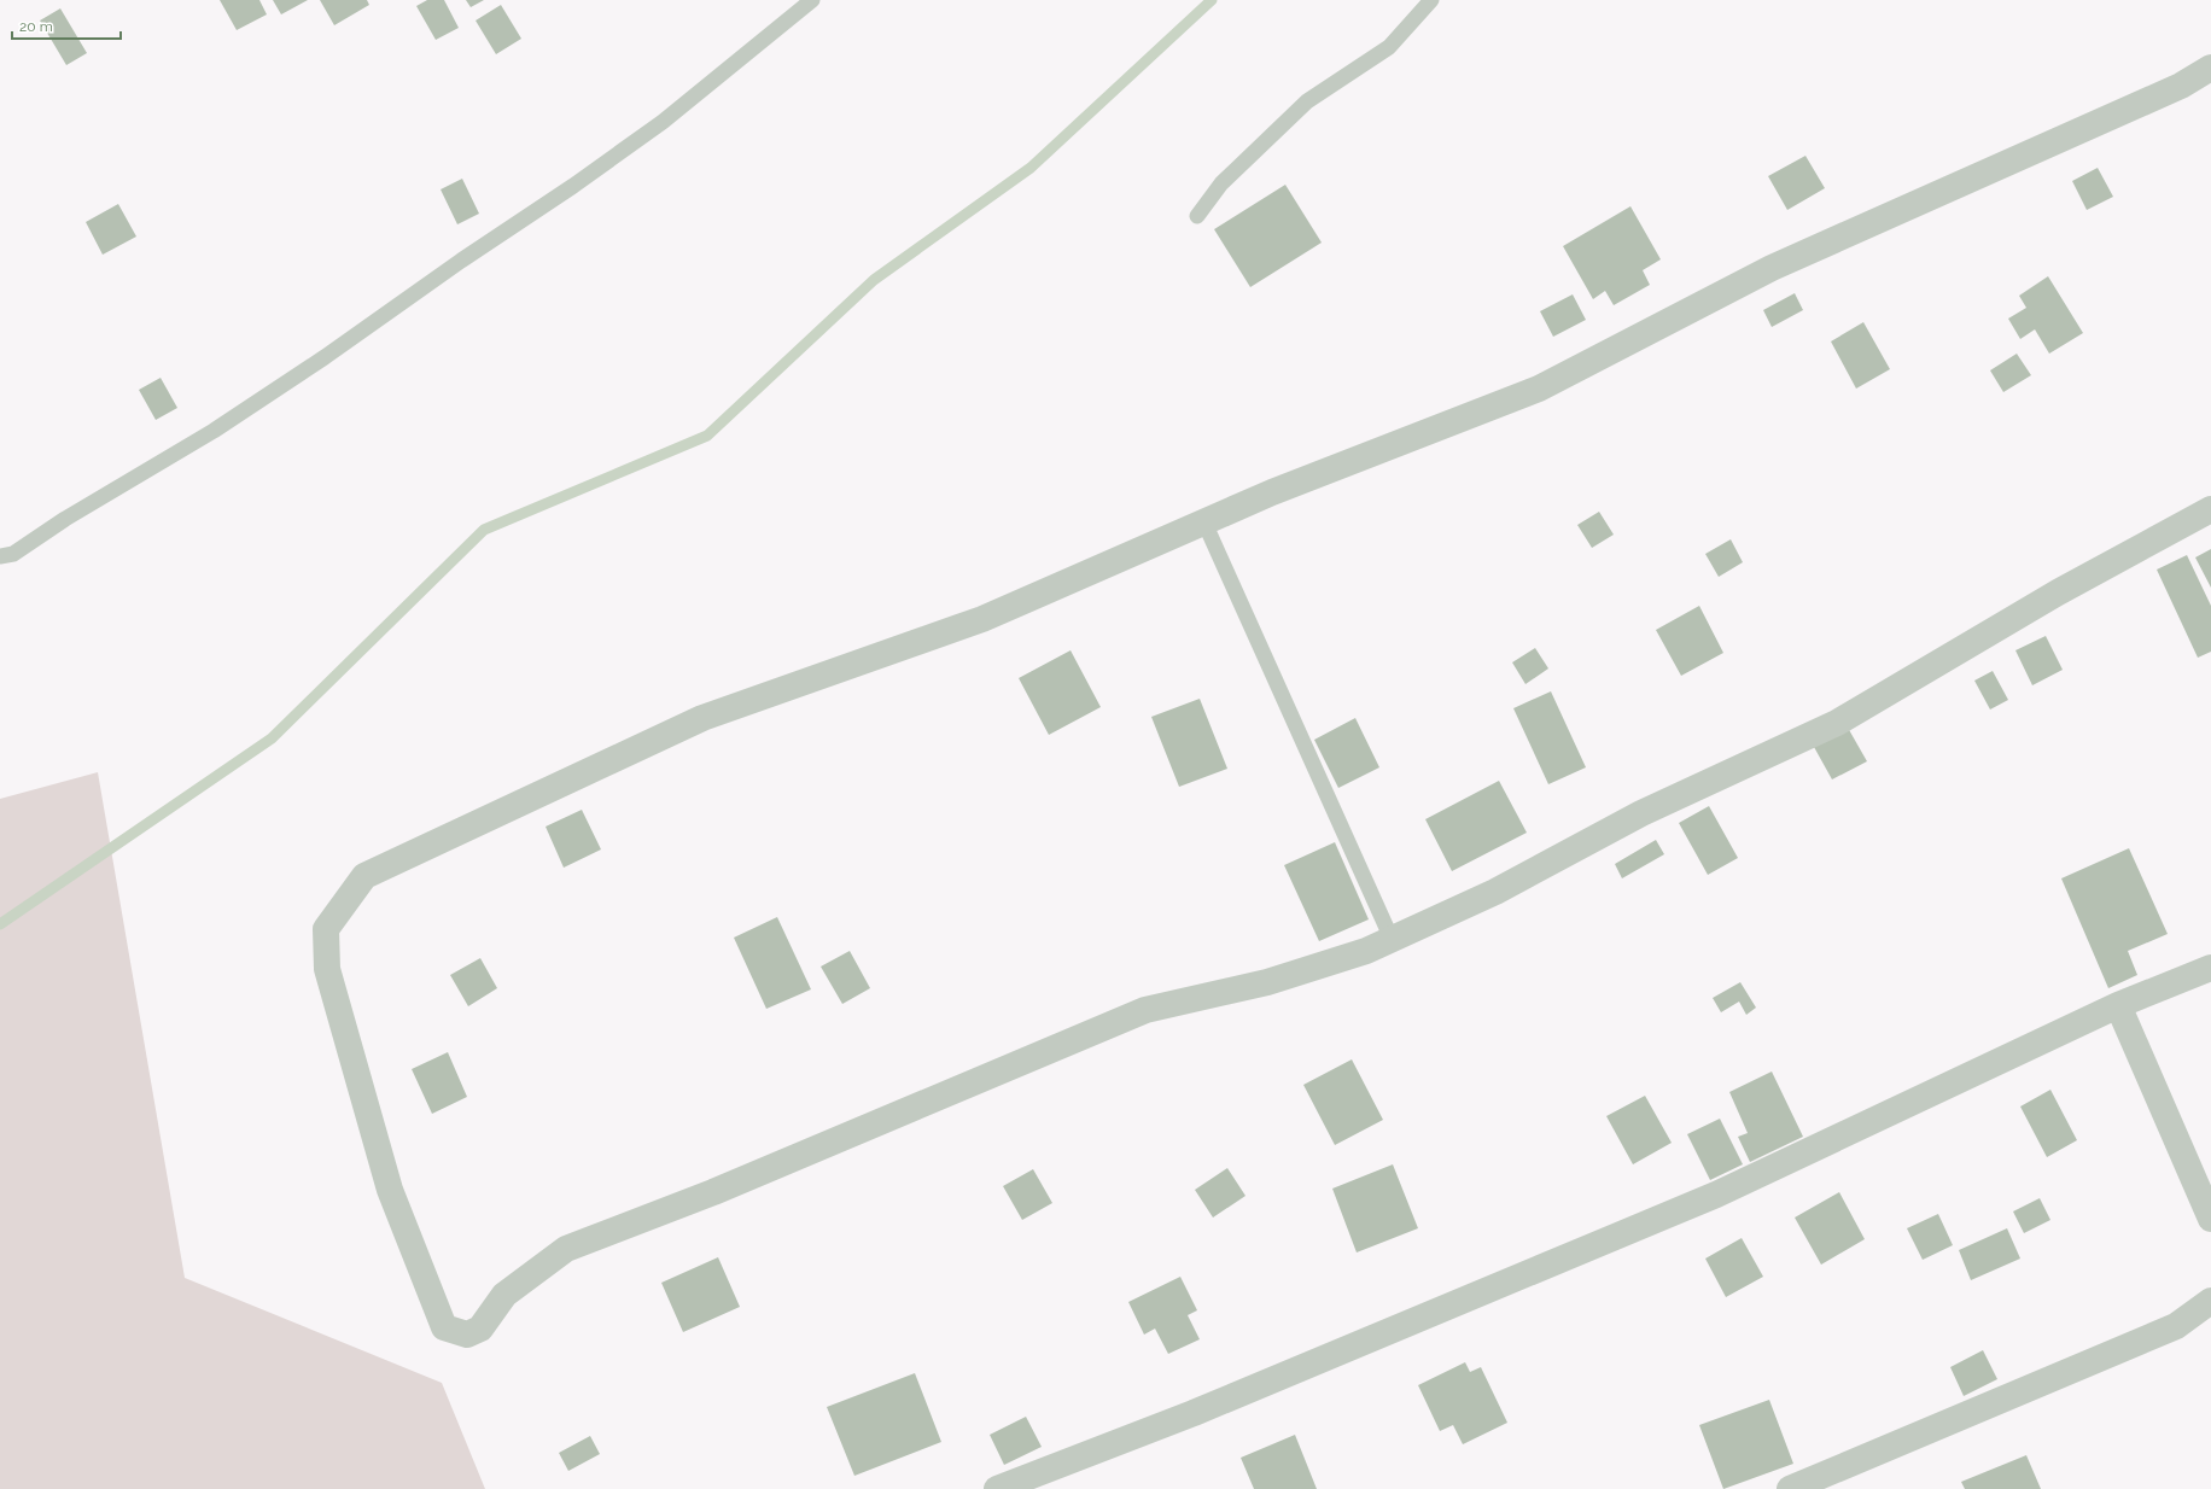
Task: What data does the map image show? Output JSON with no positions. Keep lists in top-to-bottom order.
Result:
{
  "scale_bar": "20 m"
}
